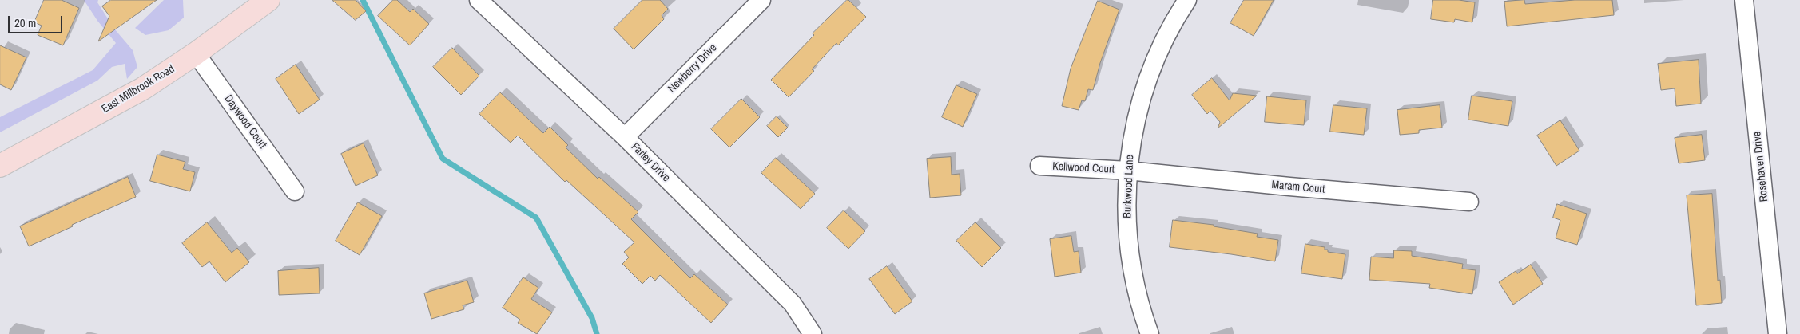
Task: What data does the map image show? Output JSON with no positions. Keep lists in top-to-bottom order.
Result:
{
  "streets": {
    "main road": ["East Millbrook Road"],
    "street": [
      "Newberry Drive",
      "Daywood Court",
      "Farley Drive",
      "Rosehaven Drive",
      "Kellwood Court",
      "Burkwood Lane",
      "Maram Court"
    ]
  },
  "crossings": [
    ["Newberry Drive", "Farley Drive"],
    ["East Millbrook Road", "Daywood Court"],
    ["Kellwood Court", "Burkwood Lane"],
    ["Kellwood Court", "Maram Court"],
    ["Burkwood Lane", "Maram Court"]
  ],
  "scale_bar": "20 m"
}
